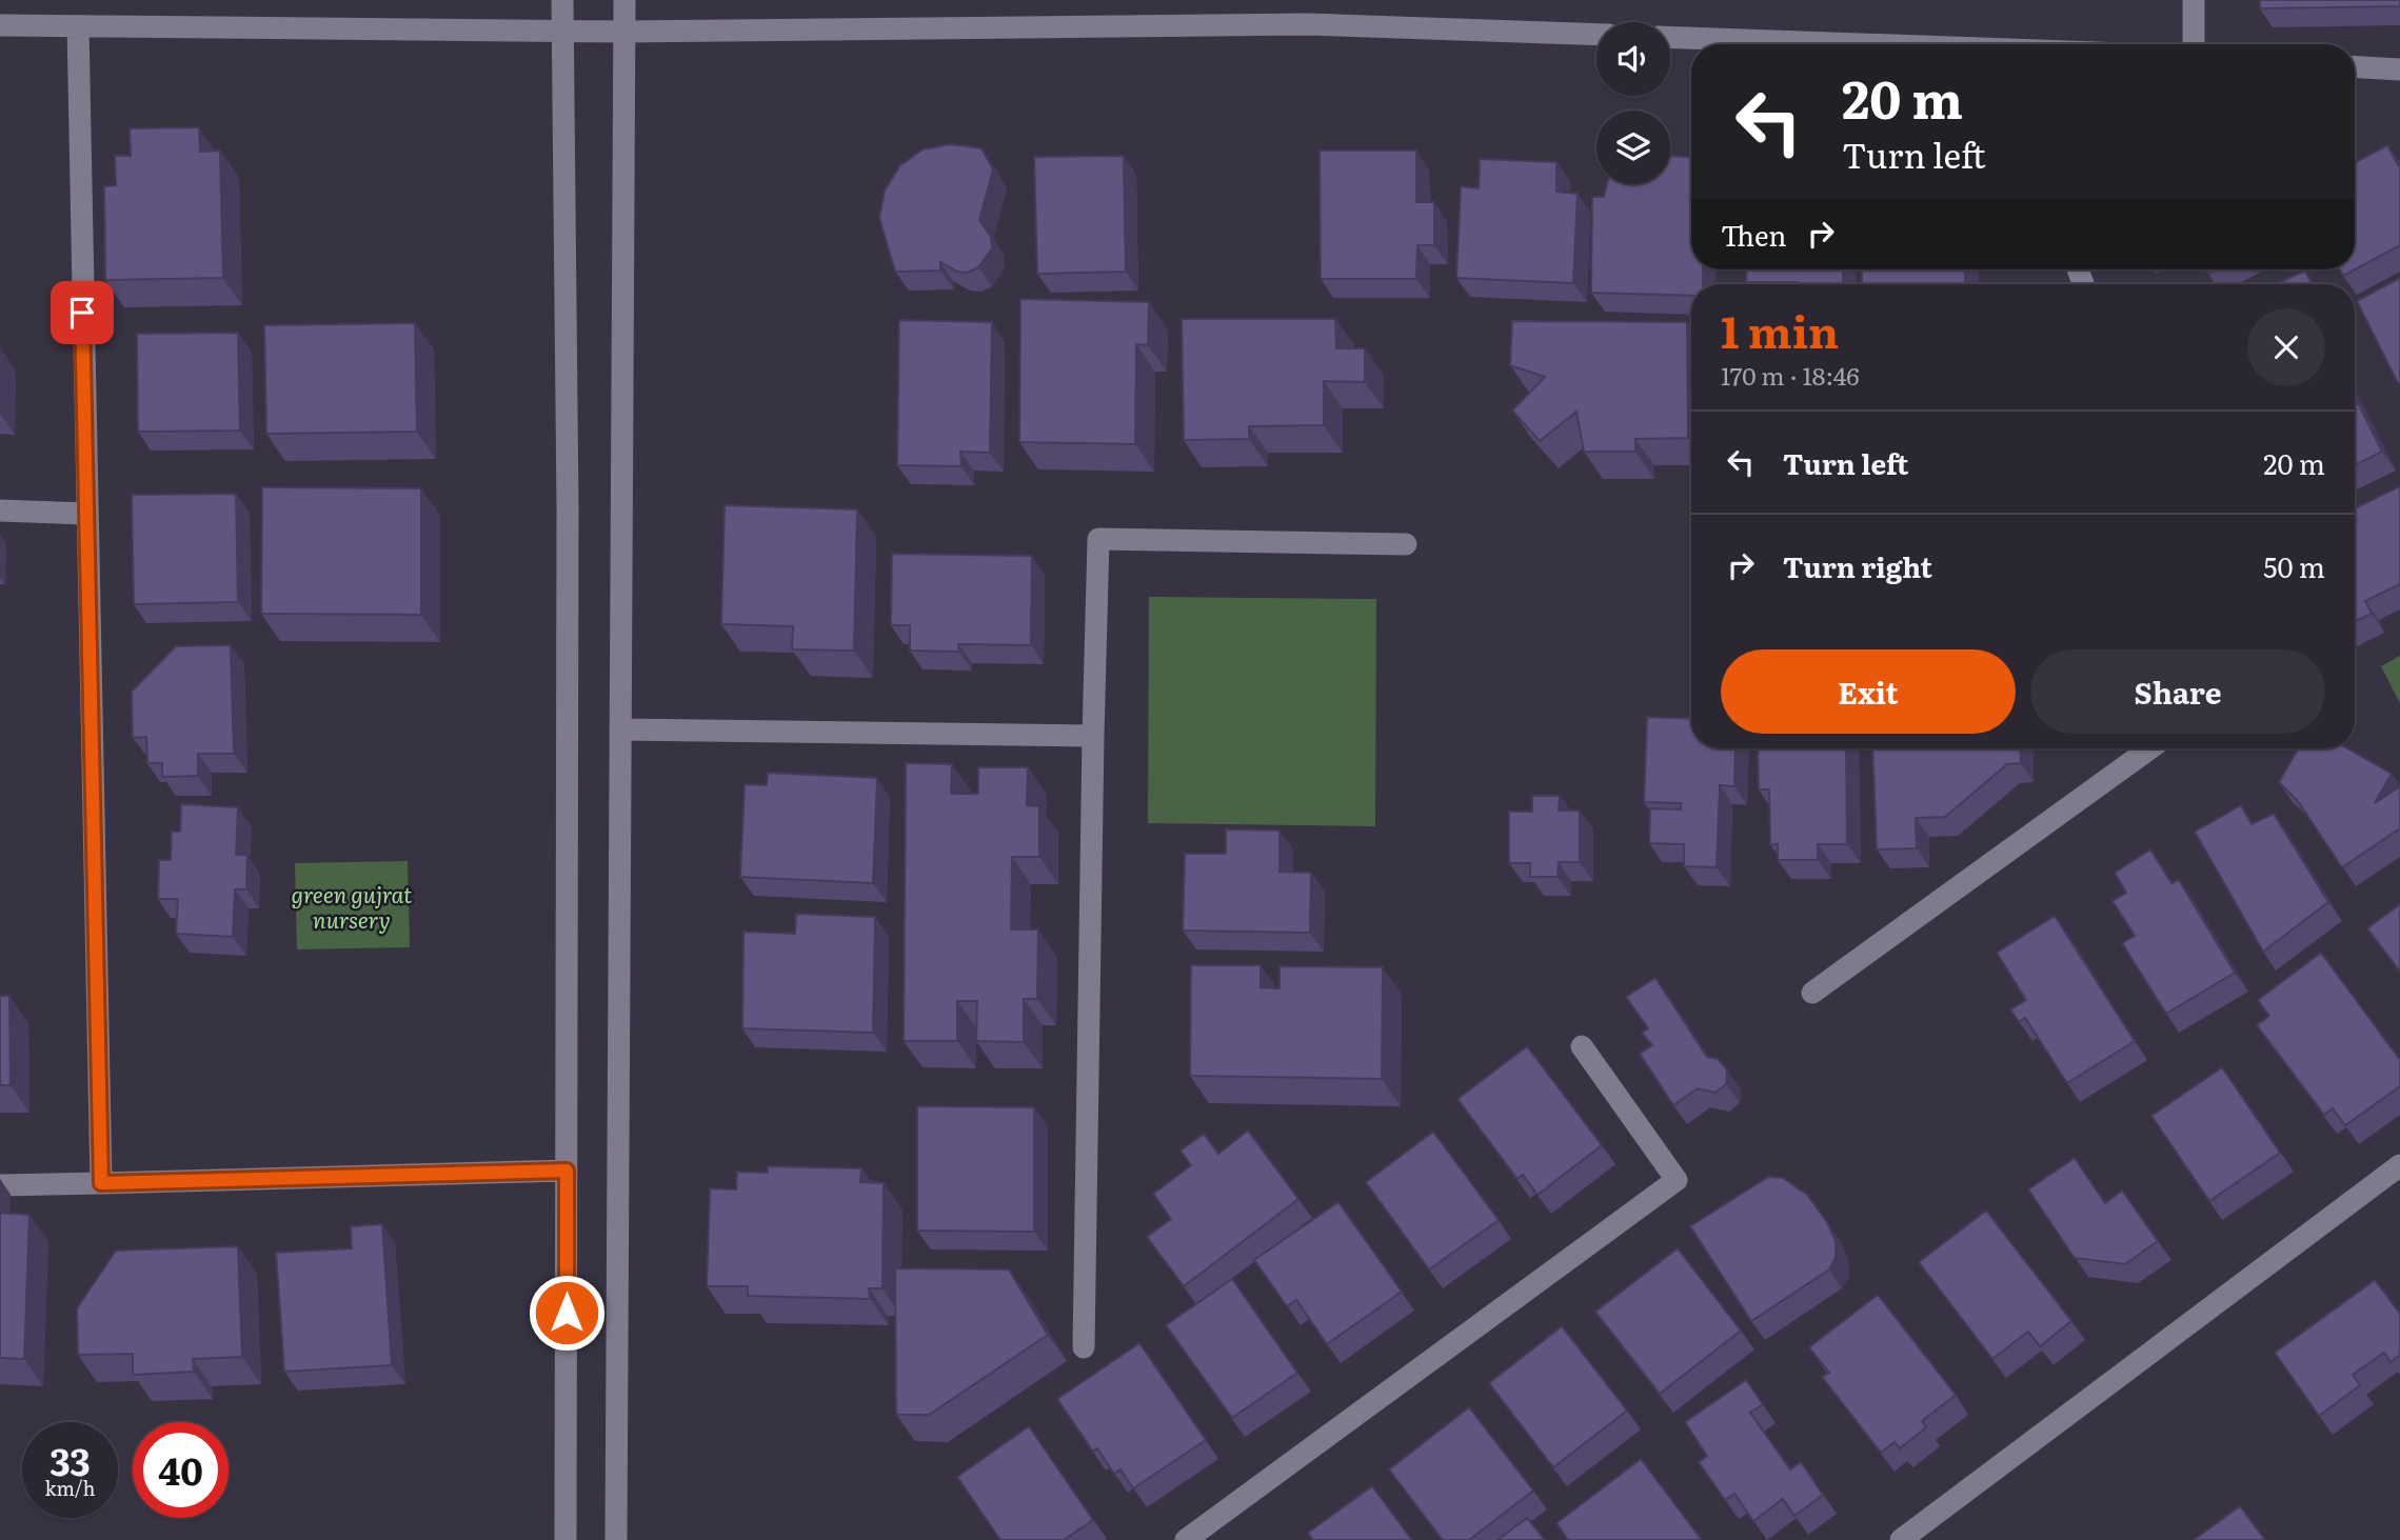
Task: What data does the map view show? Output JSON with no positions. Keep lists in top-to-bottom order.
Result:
{
  "parks": ["green gujrat nursery"],
  "page": {
    "turn": ["20 m", "Turn left"],
    "then": "Then",
    "heading": ["1 min", "170 m · 18:46"],
    "list": [
      {
        "name": "Turn left",
        "value": "20 m"
      },
      {
        "name": "Turn right",
        "value": "50 m"
      }
    ],
    "buttons": ["Exit", "Share"],
    "speed": "33 km/h",
    "limit": "40"
  }
}
